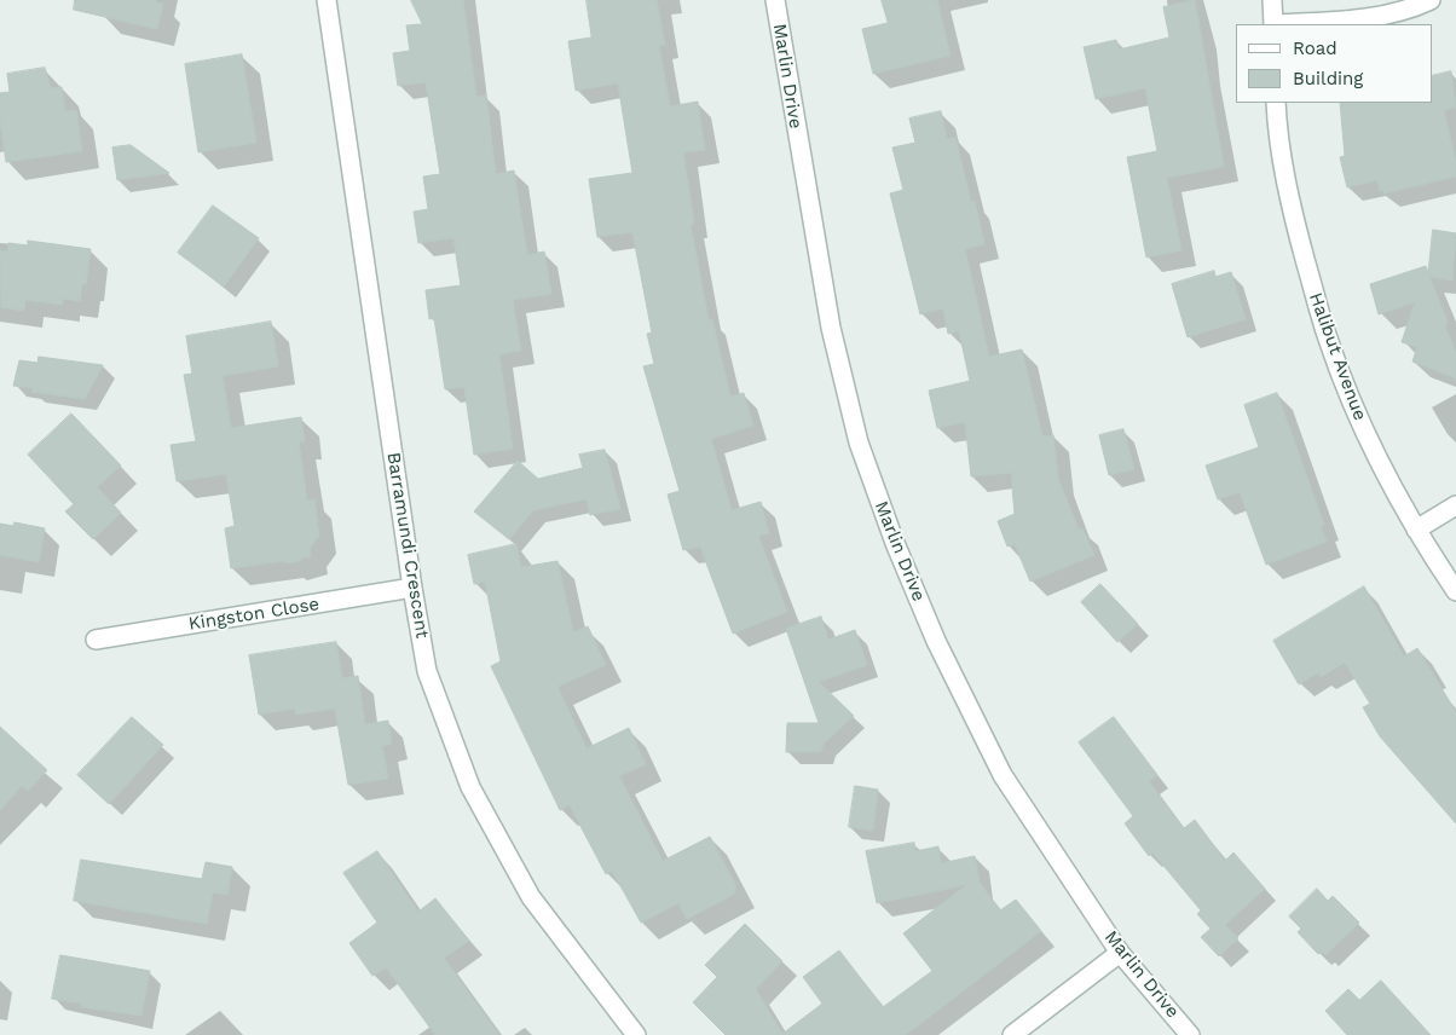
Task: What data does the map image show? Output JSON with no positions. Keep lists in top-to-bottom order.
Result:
{
  "streets": {
    "street": [
      "Marlin Drive",
      "Halibut Avenue",
      "Barramundi Crescent",
      "Kingston Close"
    ]
  },
  "crossings": [
    ["Barramundi Crescent", "Kingston Close"]
  ],
  "legend": ["Road", "Building"]
}
